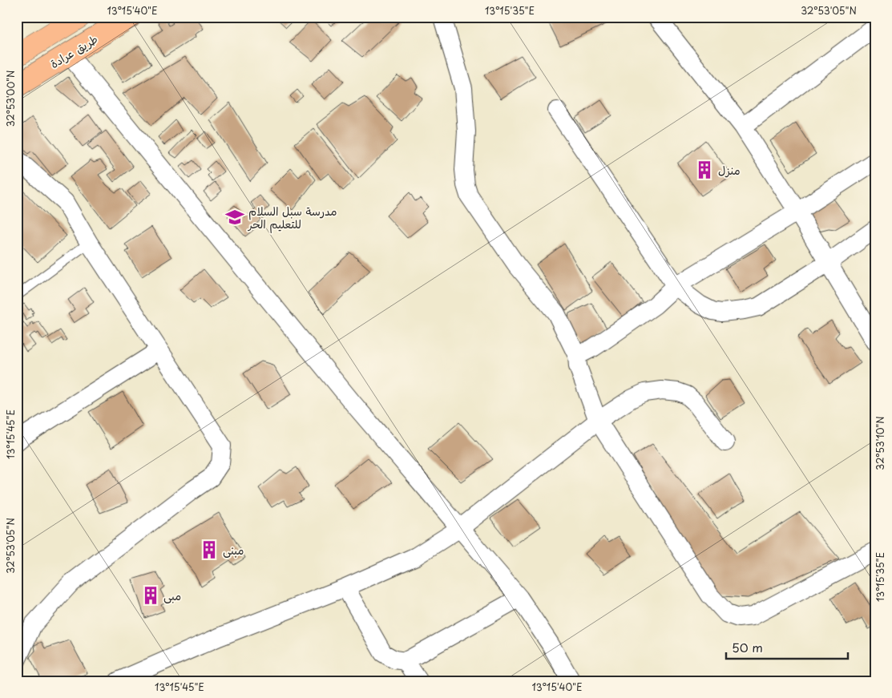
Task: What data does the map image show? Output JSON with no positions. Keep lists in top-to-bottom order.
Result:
{
  "streets": {
    "main road": ["طريق عرادة"]
  },
  "places": {
    "building": ["منزل", "مبنى", "مبى"],
    "school or university": ["مدرسة سبل السلام للتعليم الحر"]
  },
  "scale_bar": "50 m",
  "coordinates": [
    "13°15'40\"E",
    "13°15'35\"E",
    "32°53'05\"N",
    "32°53'00\"N",
    "13°15'45\"E",
    "32°53'10\"N"
  ]
}
